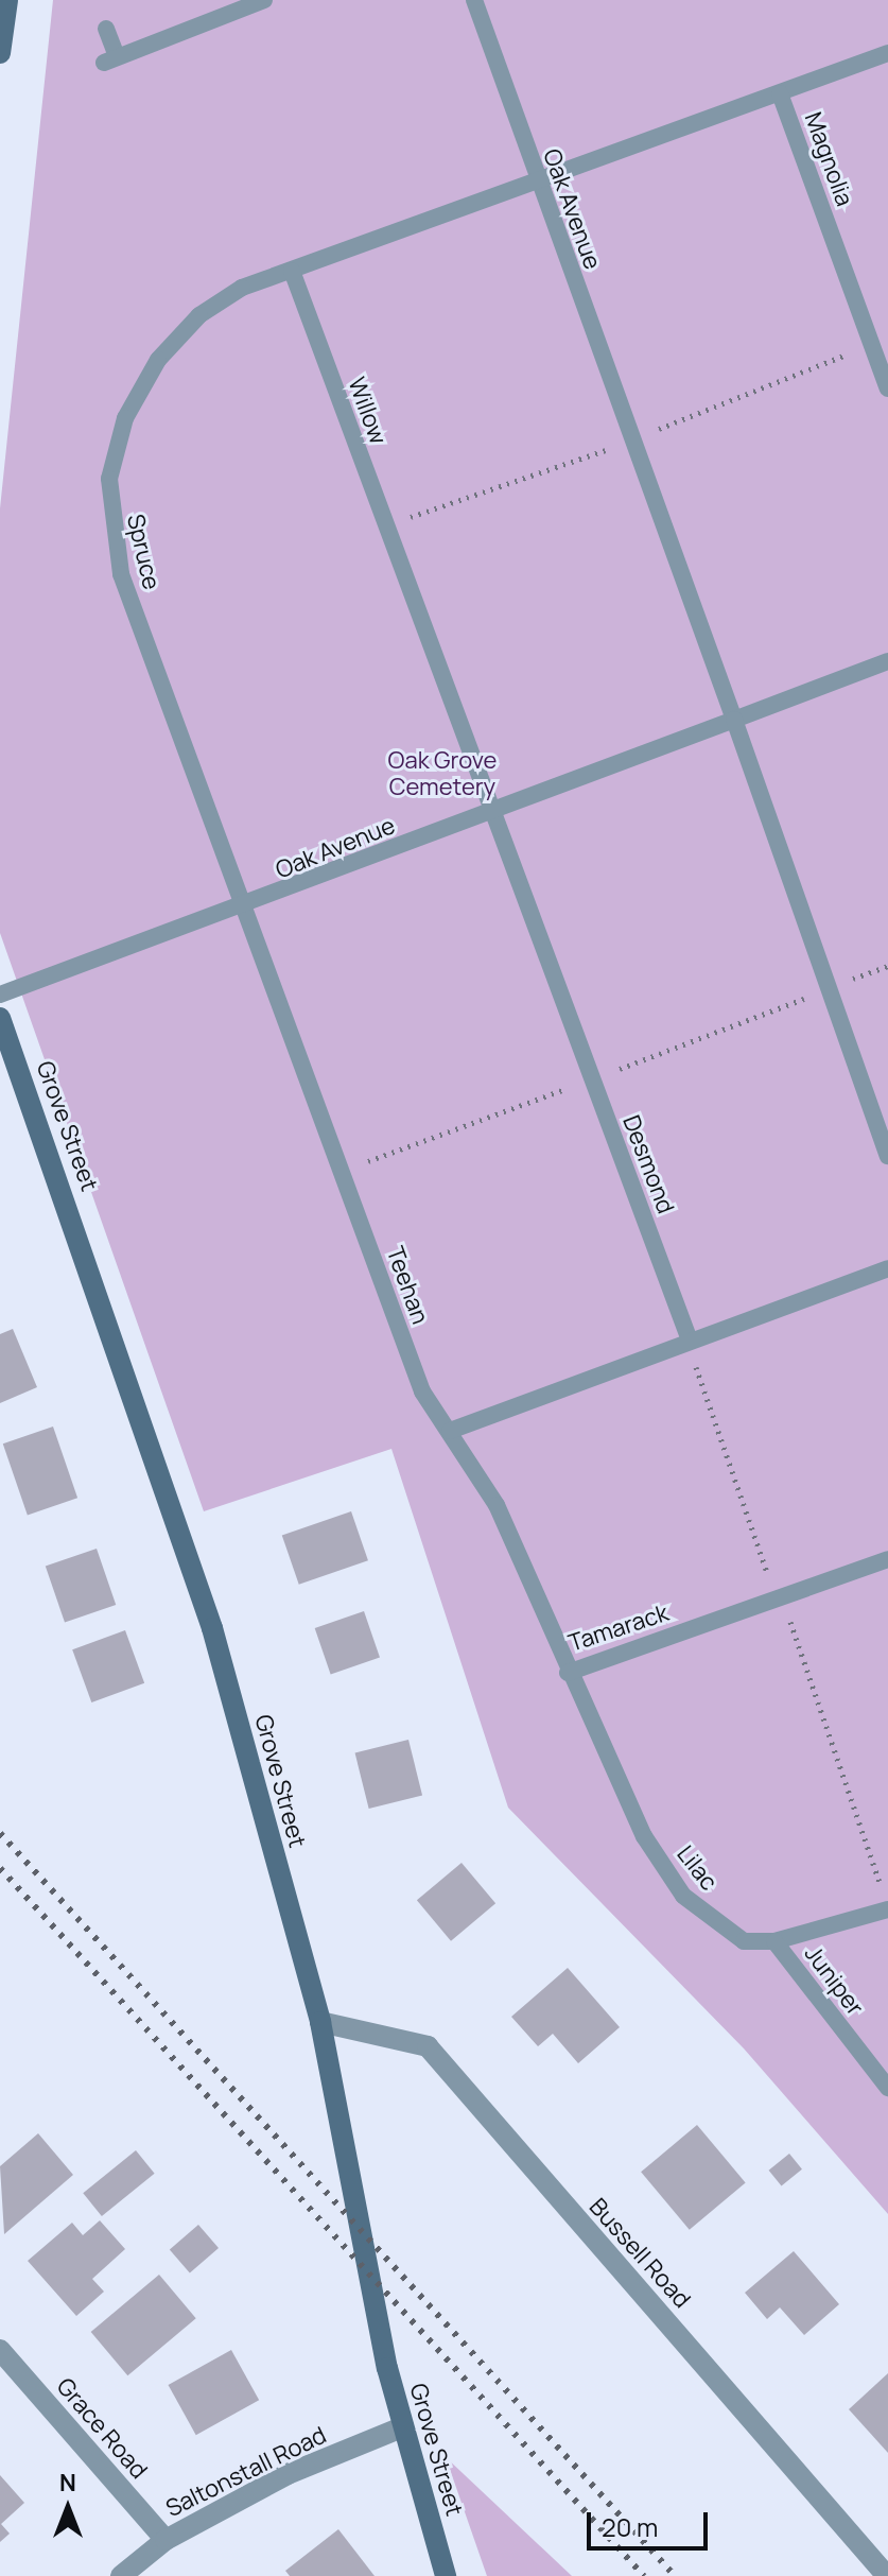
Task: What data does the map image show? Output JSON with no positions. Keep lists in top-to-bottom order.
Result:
{
  "streets": {
    "street": [
      "Grove Street",
      "Bussell Road",
      "Grace Road",
      "Saltonstall Road"
    ],
    "lane": [
      "Magnolia",
      "Oak Avenue",
      "Willow",
      "Spruce",
      "Desmond",
      "Teehan",
      "Tamarack",
      "Lilac",
      "Juniper"
    ]
  },
  "crossings": [
    ["Magnolia", "Oak Avenue"],
    ["Oak Avenue", "Willow"],
    ["Oak Avenue", "Spruce"],
    ["Oak Avenue", "Desmond"],
    ["Oak Avenue", "Teehan"],
    ["Willow", "Spruce"],
    ["Willow", "Desmond"],
    ["Spruce", "Teehan"],
    ["Grove Street", "Bussell Road"],
    ["Grove Street", "Saltonstall Road"],
    ["Teehan", "Tamarack"],
    ["Tamarack", "Lilac"],
    ["Lilac", "Juniper"],
    ["Grace Road", "Saltonstall Road"]
  ],
  "parks": ["Oak Grove Cemetery"],
  "scale_bar": "20 m",
  "north": "top"
}
